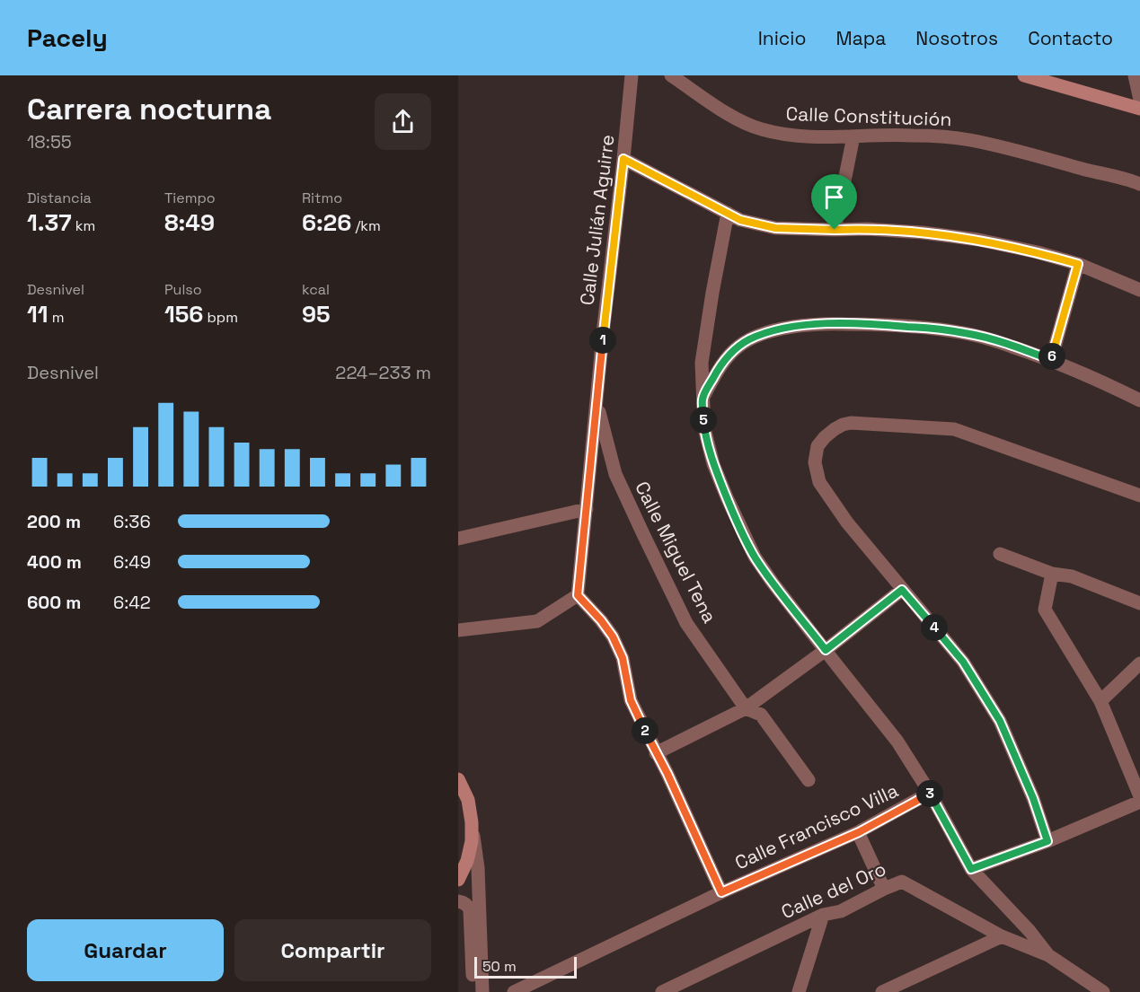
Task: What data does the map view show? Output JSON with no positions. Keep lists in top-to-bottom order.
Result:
{
  "streets": {
    "street": [
      "Calle Constitución",
      "Calle Julián Aguirre",
      "Calle Miguel Tena",
      "Calle Francisco Villa",
      "Calle del Oro"
    ]
  },
  "crossings": [
    ["Calle Julián Aguirre", "Calle Miguel Tena"]
  ],
  "scale_bar": "50 m",
  "page": {
    "header": "Pacely",
    "nav": [
      "Inicio",
      "Mapa",
      "Nosotros",
      "Contacto"
    ],
    "heading": ["Carrera nocturna", "18:55"],
    "stats": [
      ["Distancia", "1.37 km"],
      ["Tiempo", "8:49"],
      ["Ritmo", "6:26 /km"],
      ["Desnivel", "11 m"],
      ["Pulso", "156 bpm"],
      ["kcal", "95"]
    ],
    "pins": [
      "1",
      "6",
      "5",
      "4",
      "2",
      "3"
    ],
    "chart": ["Desnivel", "224–233 m"],
    "list": [
      {
        "name": "200 m",
        "note": "6:36"
      },
      {
        "name": "400 m",
        "note": "6:49"
      },
      {
        "name": "600 m",
        "note": "6:42"
      }
    ],
    "buttons": ["Guardar", "Compartir"],
    "scale": "50 m"
  }
}
